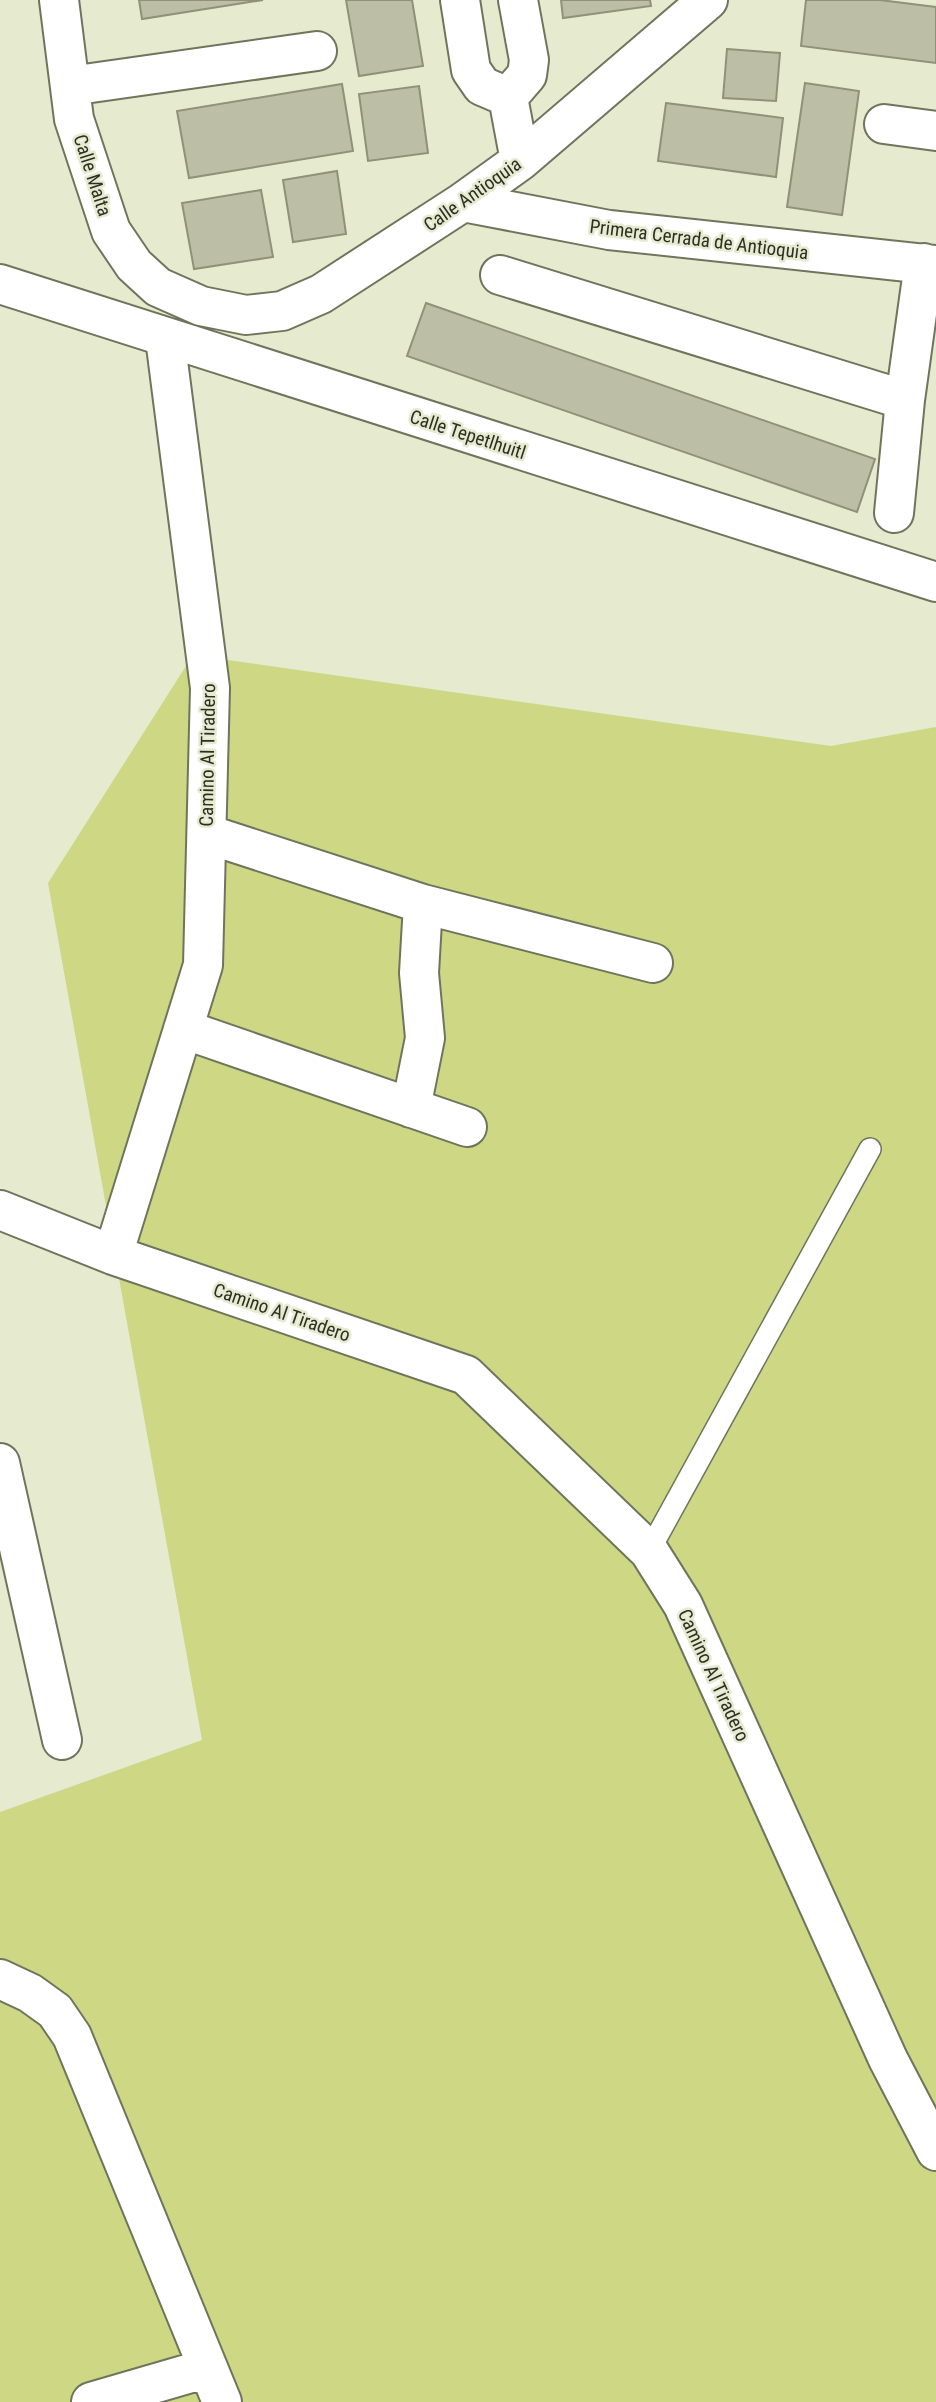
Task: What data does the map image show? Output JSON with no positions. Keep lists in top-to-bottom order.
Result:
{
  "streets": {
    "street": [
      "Calle Malta",
      "Calle Antioquia",
      "Primera Cerrada de Antioquia",
      "Calle Tepetlhuitl",
      "Camino Al Tiradero"
    ]
  },
  "crossings": [
    ["Calle Malta", "Calle Antioquia"],
    ["Calle Antioquia", "Primera Cerrada de Antioquia"],
    ["Calle Tepetlhuitl", "Camino Al Tiradero"]
  ]
}
